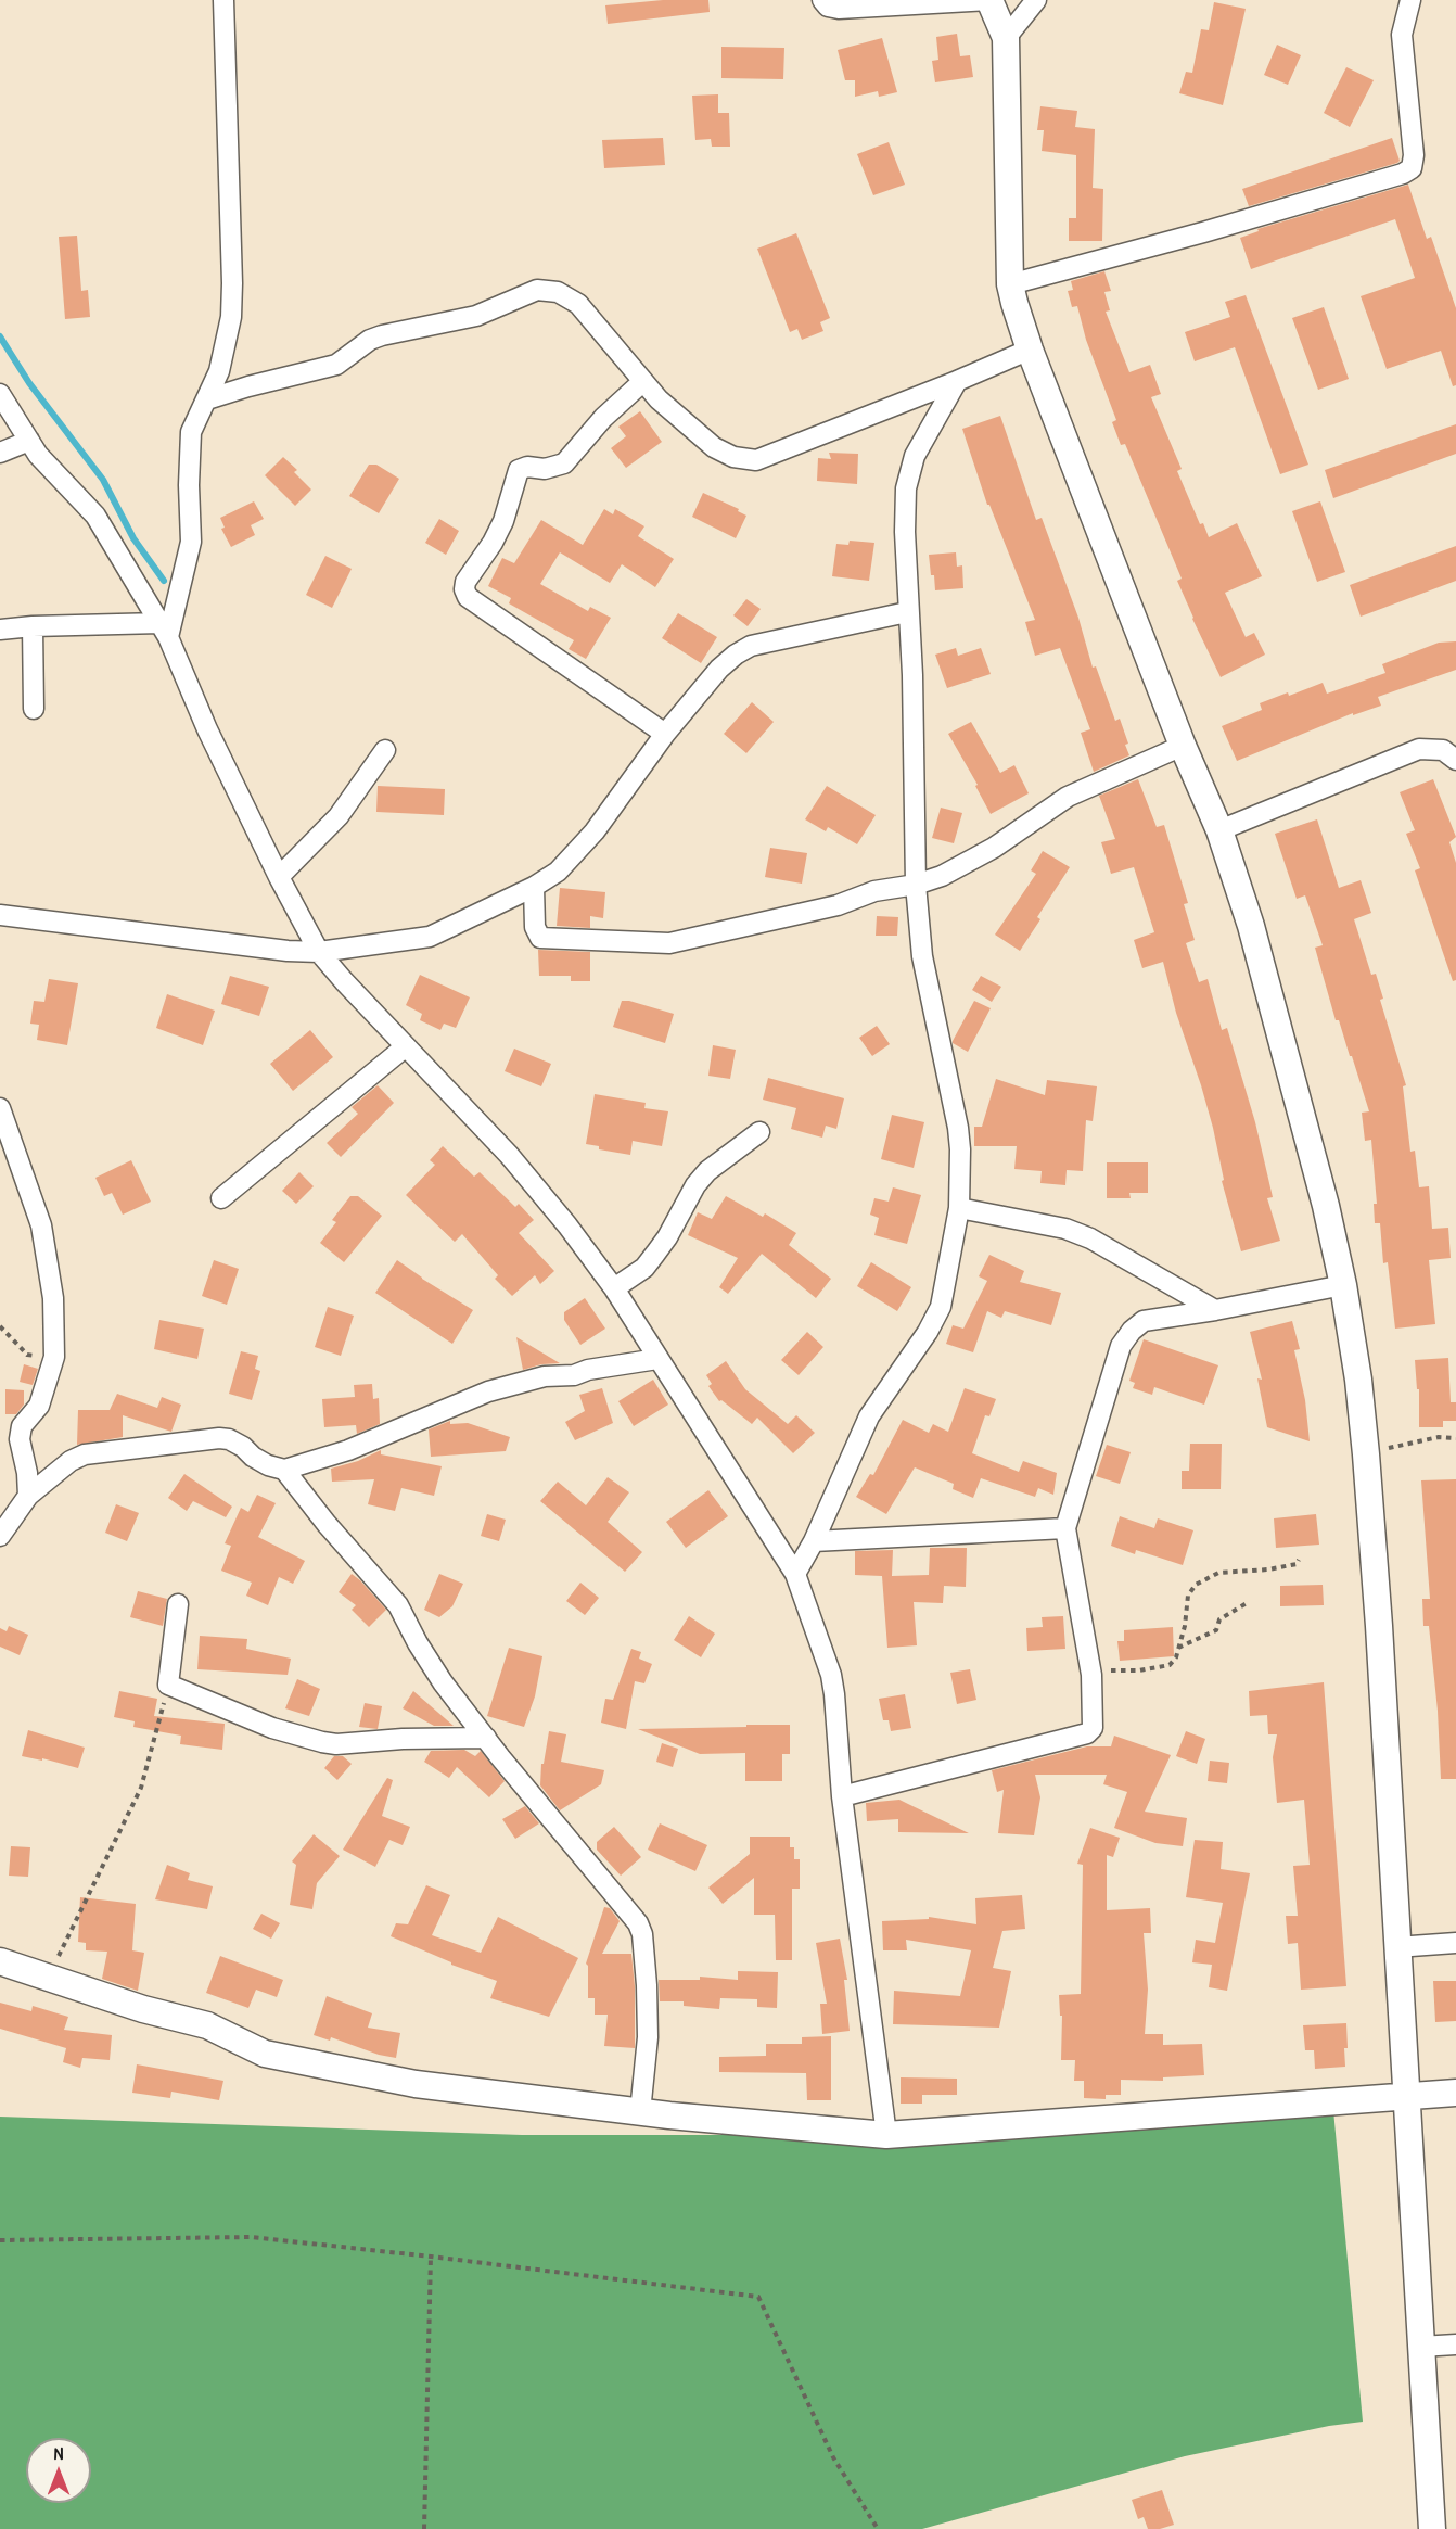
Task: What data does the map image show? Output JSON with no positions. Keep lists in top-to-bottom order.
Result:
{
  "north": "top"
}
